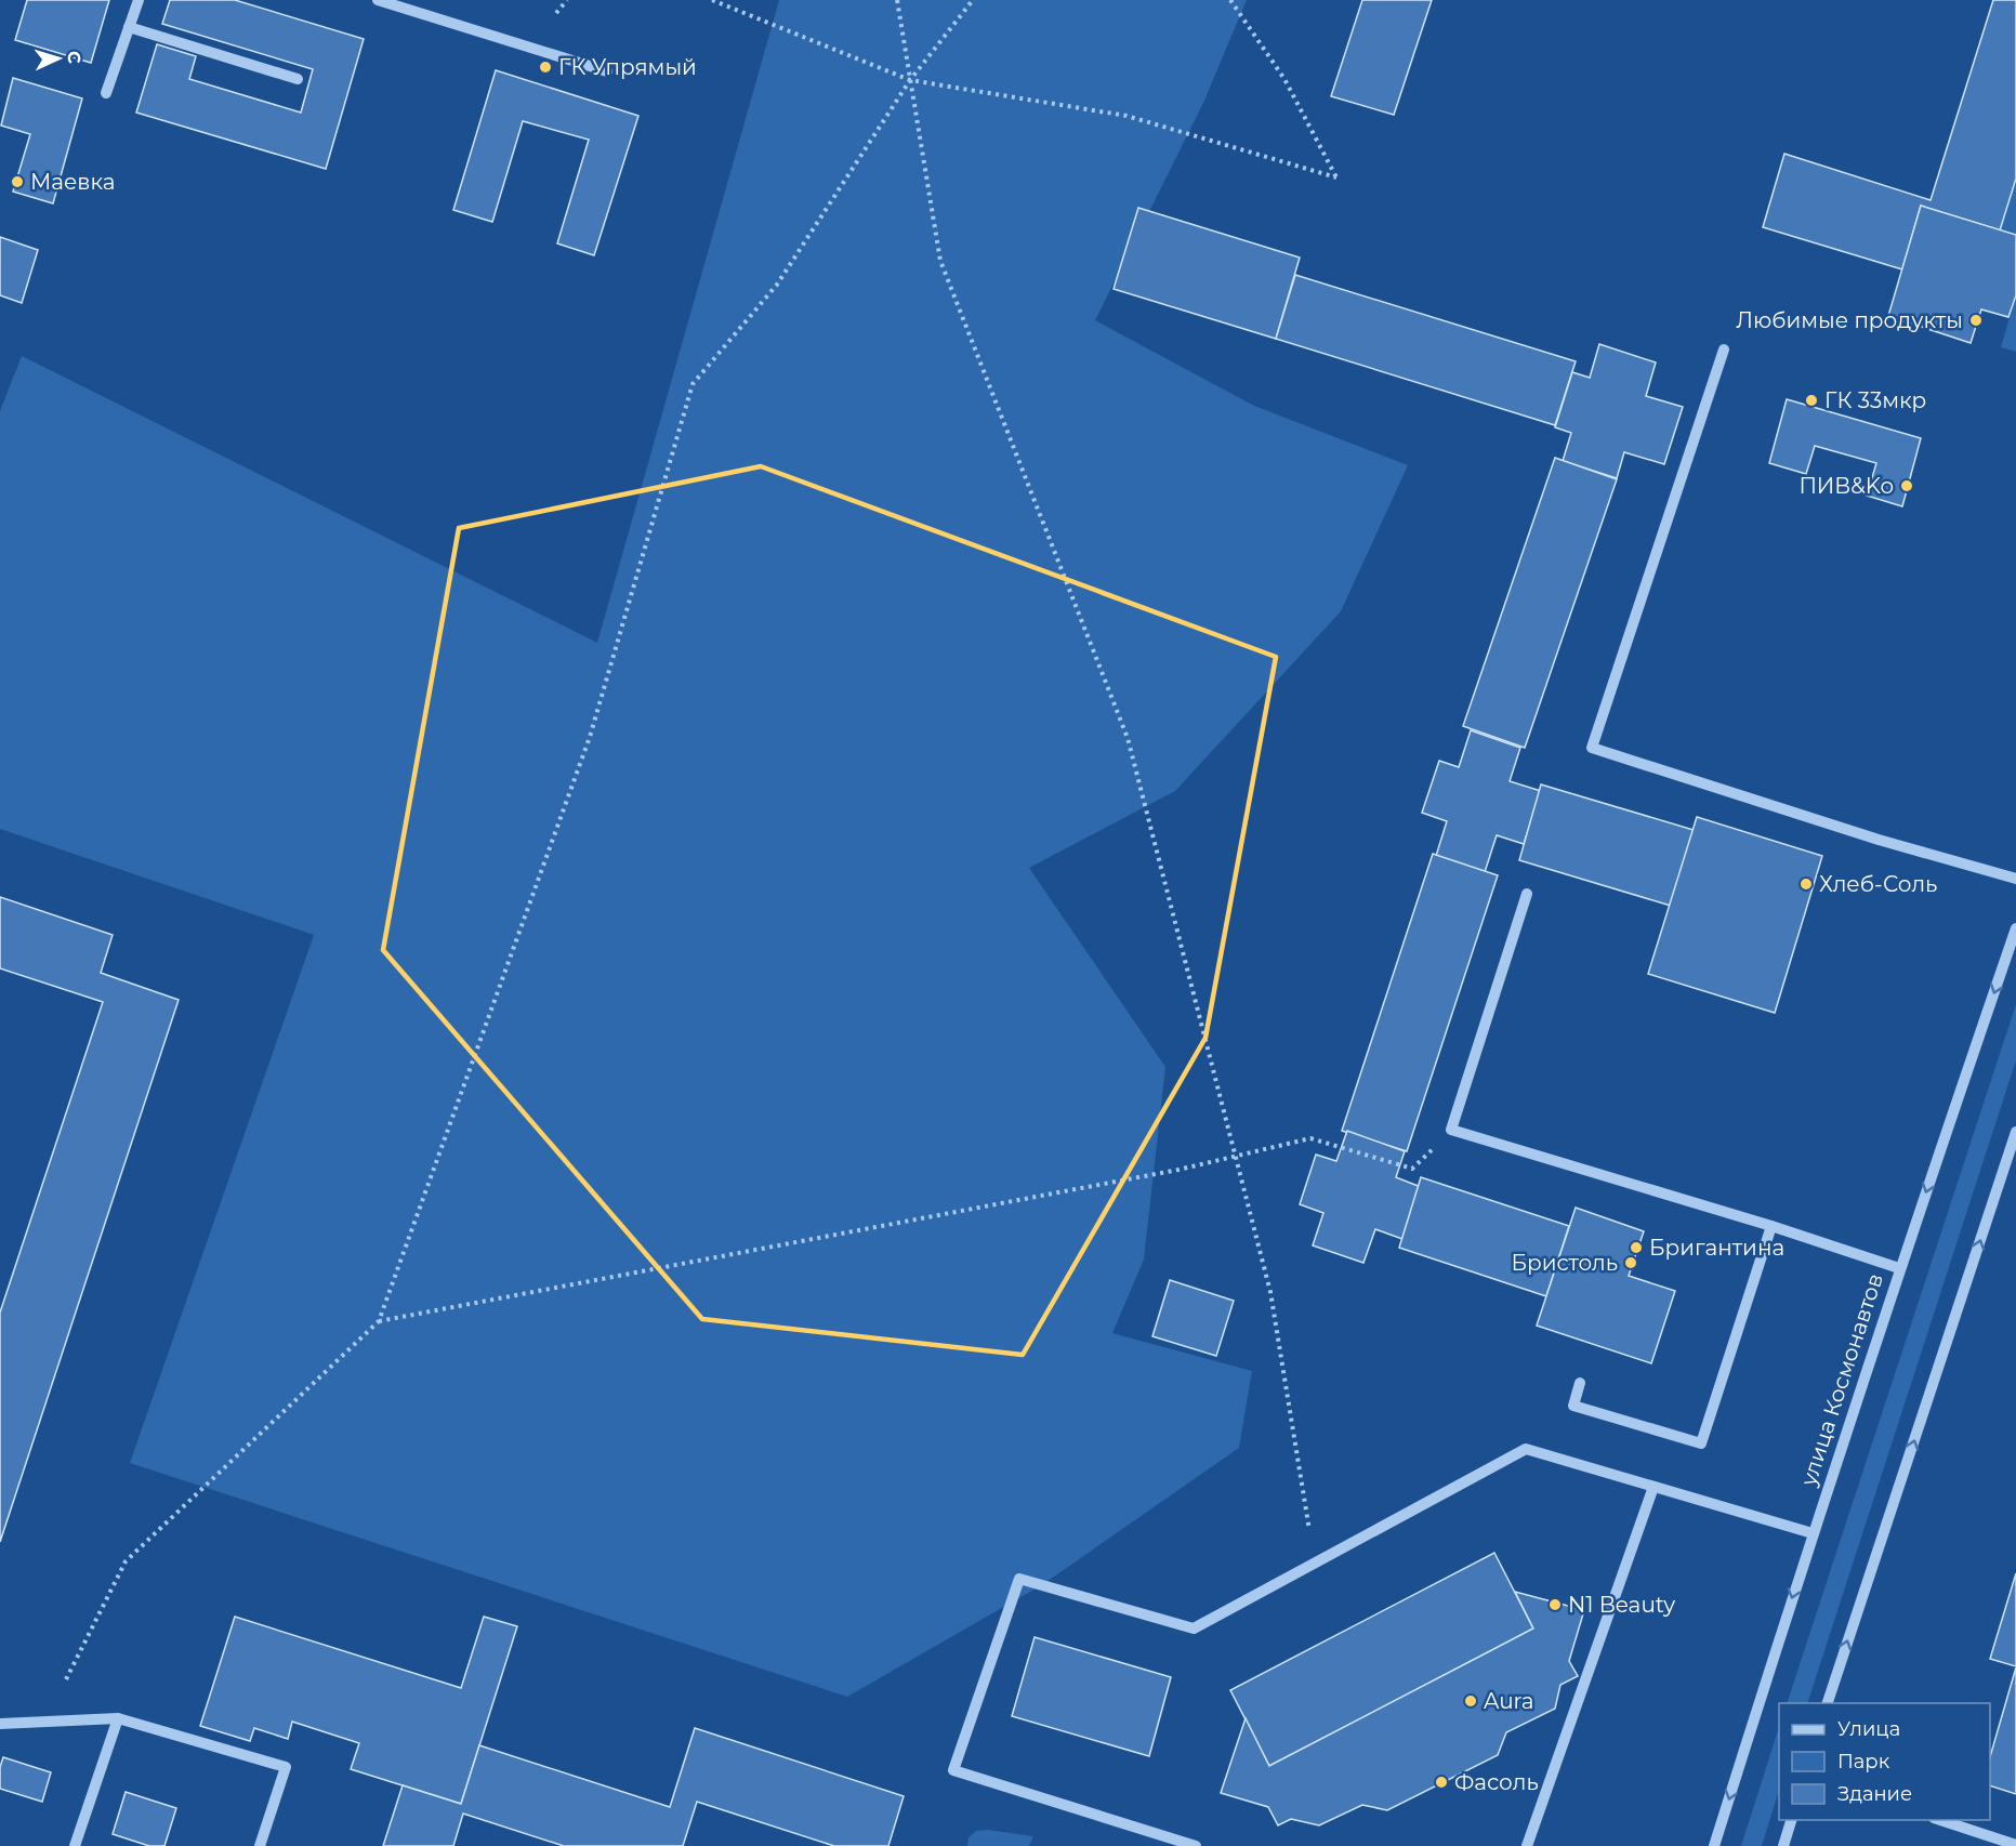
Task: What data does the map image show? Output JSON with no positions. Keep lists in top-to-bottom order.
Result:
{
  "streets": {
    "street": ["улица Космонавтов"]
  },
  "places": [
    "ГК Упрямый",
    "Маевка",
    "Любимые продукты",
    "ГК 33мкр",
    "ПИВ&Ko",
    "Хлеб-Соль",
    "Бригантина",
    "Бристоль",
    "N1 Beauty",
    "Aura",
    "Фасоль"
  ],
  "legend": ["Улица", "Парк", "Здание"],
  "north": "right"
}
